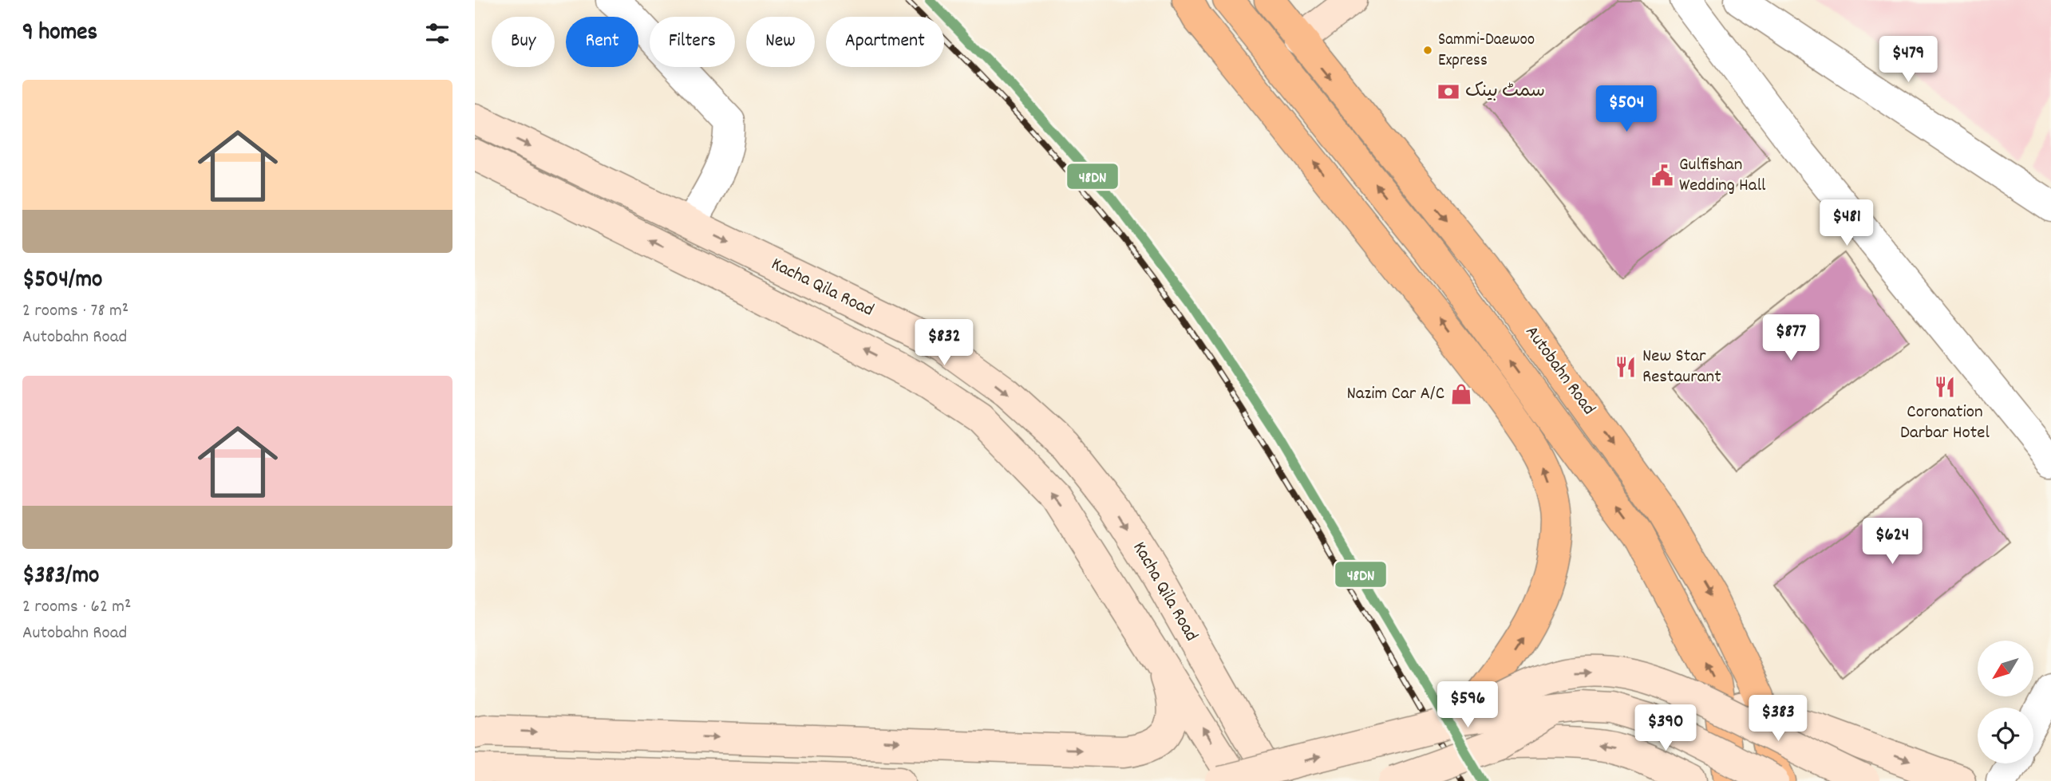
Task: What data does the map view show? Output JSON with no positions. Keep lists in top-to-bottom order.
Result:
{
  "streets": {
    "highway": ["Autobahn Road"],
    "main road": ["Kacha Qila Road"]
  },
  "places": {
    "other": ["Sammi-Daewoo Express"],
    "bank": ["سمٹ بینک"],
    "public building": ["Gulfishan Wedding Hall"],
    "restaurant": ["New Star Restaurant", "Coronation Darbar Hotel"],
    "shop": ["Nazim Car A/C"]
  },
  "lines": ["transit line 48DN"],
  "north": "bottom left",
  "page": {
    "heading": "9 homes",
    "chip": [
      "Buy",
      "Rent",
      "Filters",
      "New",
      "Apartment"
    ],
    "price": [
      "$479",
      "$504",
      "$481",
      "$877",
      "$832",
      "$624",
      "$596",
      "$383",
      "$390"
    ],
    "list": [
      {
        "name": "$504/mo",
        "note": "2 rooms · 78 m² · Autobahn Road"
      },
      {
        "name": "$383/mo",
        "note": "2 rooms · 62 m² · Autobahn Road"
      }
    ]
  }
}
